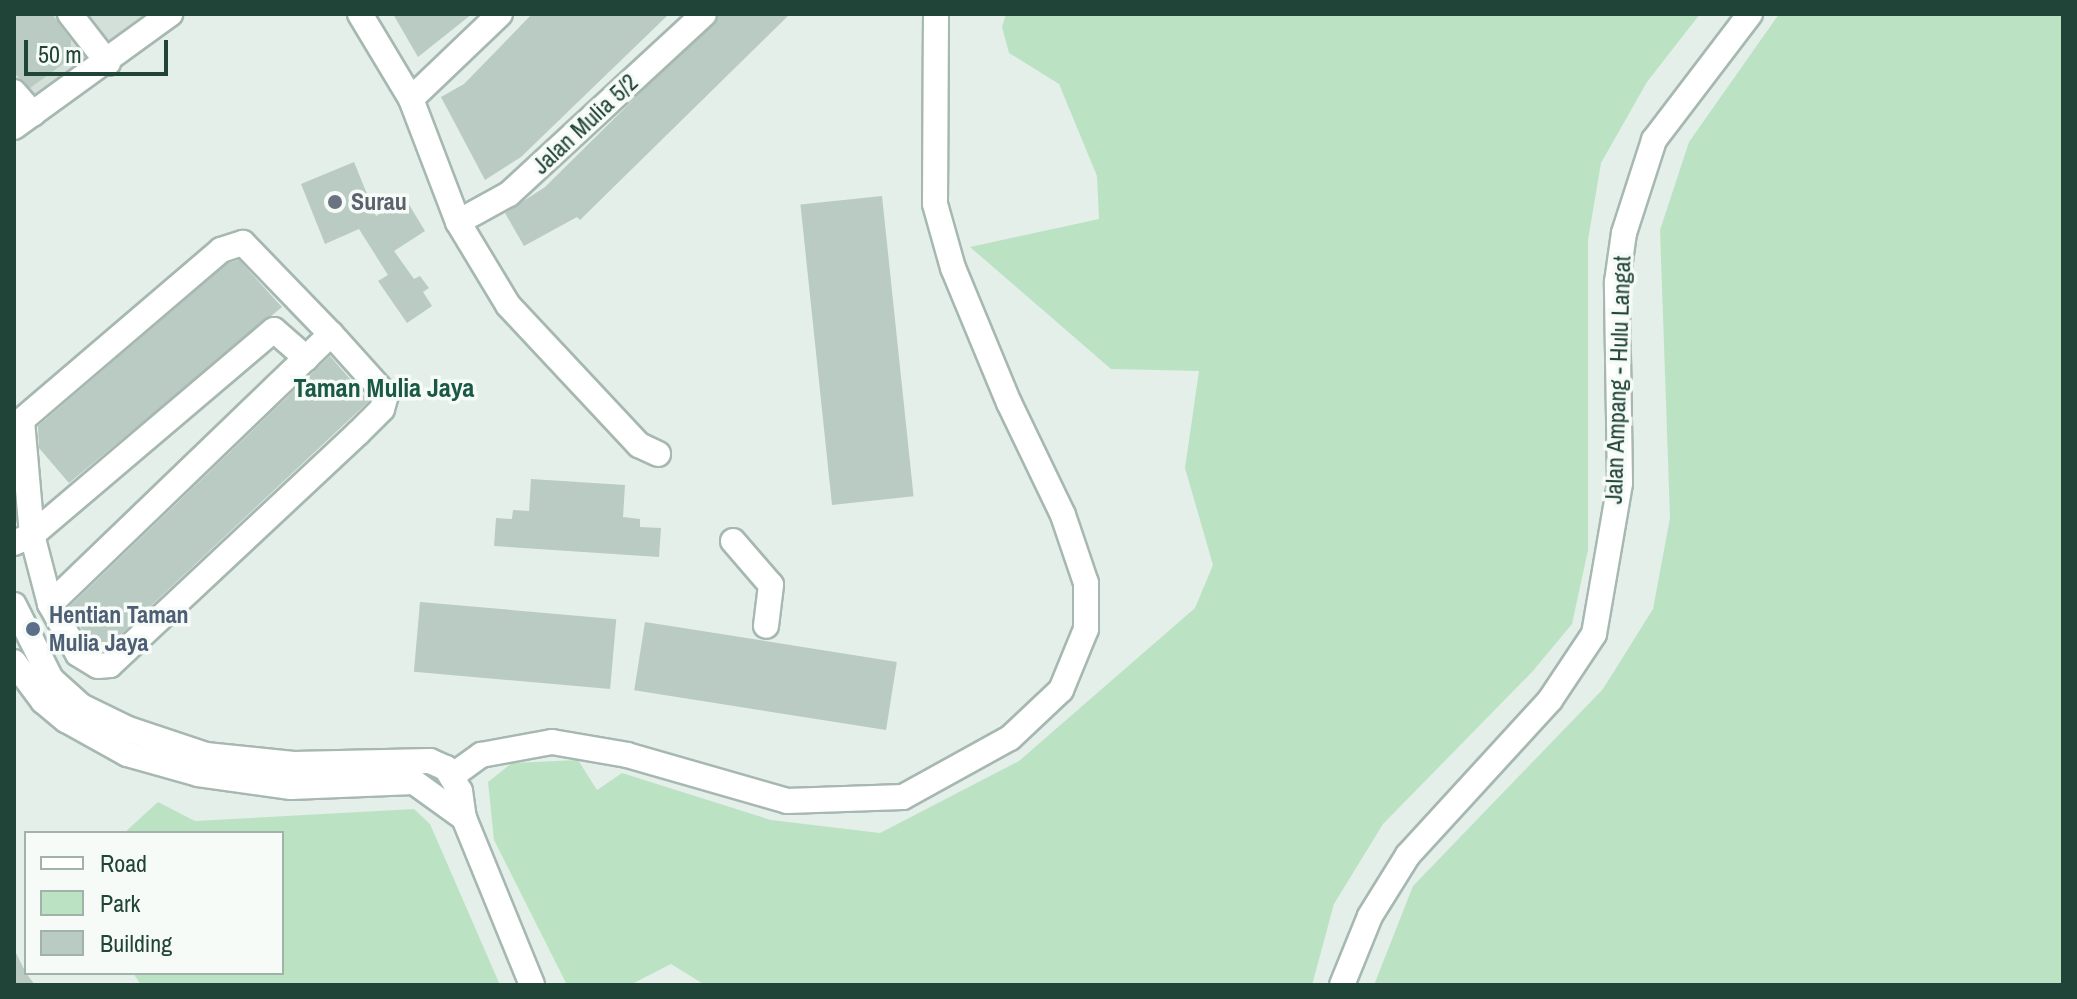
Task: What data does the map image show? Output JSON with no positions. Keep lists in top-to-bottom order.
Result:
{
  "streets": {
    "street": ["Jalan Mulia 5/2", "Jalan Ampang - Hulu Langat"]
  },
  "districts": ["Taman Mulia Jaya"],
  "places": ["Surau", "Hentian Taman Mulia Jaya"],
  "legend": ["Road", "Park", "Building"],
  "scale_bar": "50 m"
}
